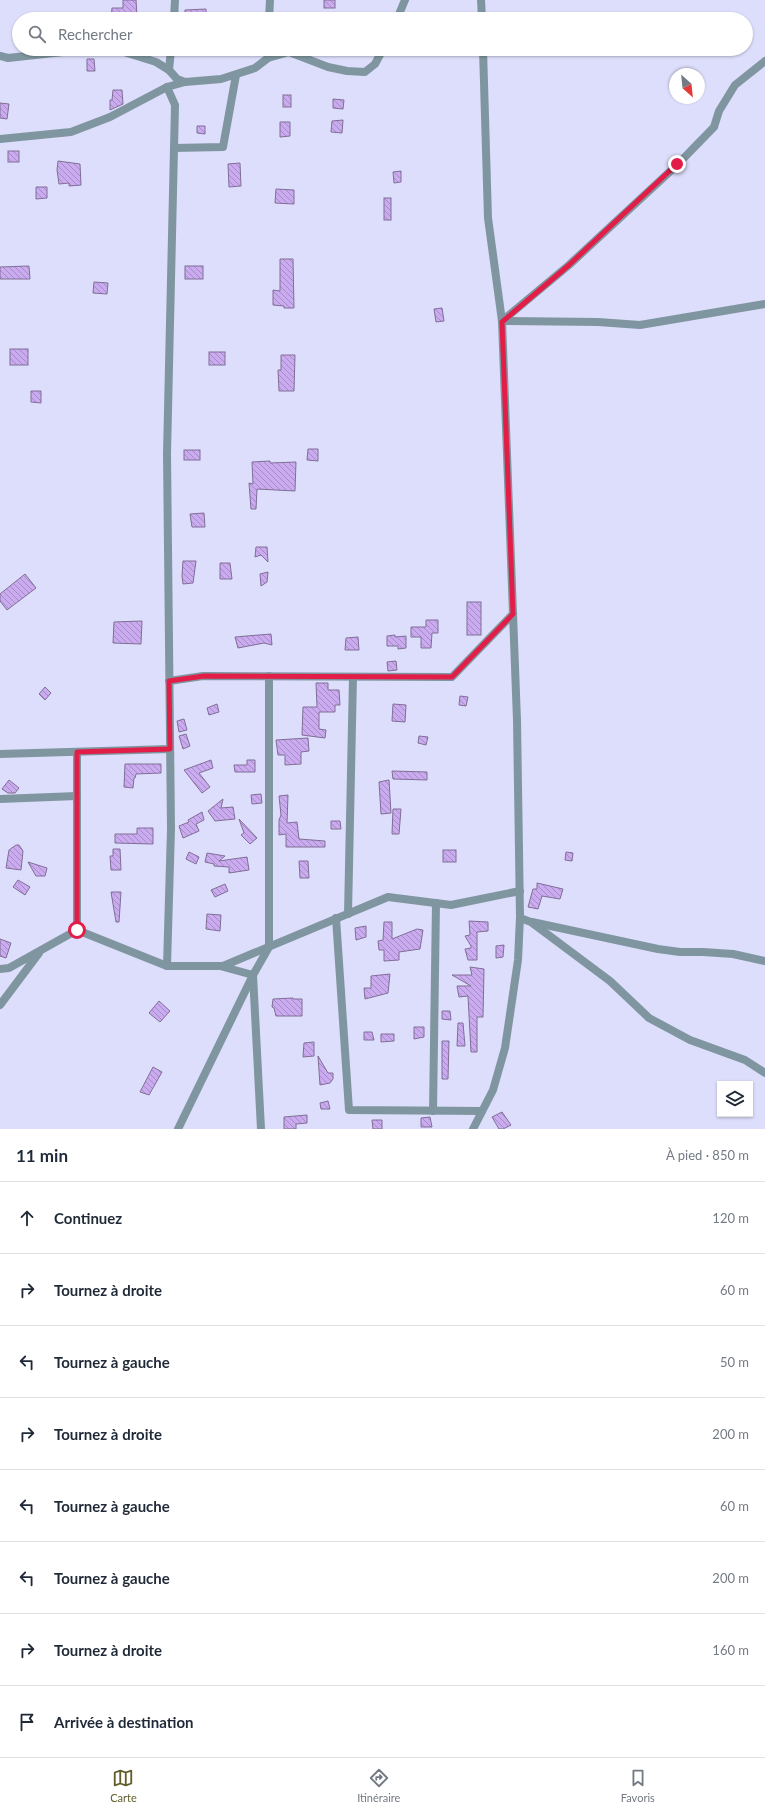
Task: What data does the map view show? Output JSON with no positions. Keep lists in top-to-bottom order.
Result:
{
  "north": "bottom right",
  "page": {
    "search": "Rechercher",
    "heading": ["11 min", "À pied · 850 m"],
    "list": [
      ["Continuez", "120 m"],
      ["Tournez à droite", "60 m"],
      ["Tournez à gauche", "50 m"],
      ["Tournez à droite", "200 m"],
      ["Tournez à gauche", "60 m"],
      ["Tournez à gauche", "200 m"],
      ["Tournez à droite", "160 m"],
      "Arrivée à destination"
    ],
    "nav": ["Carte", "Itinéraire", "Favoris"]
  }
}
